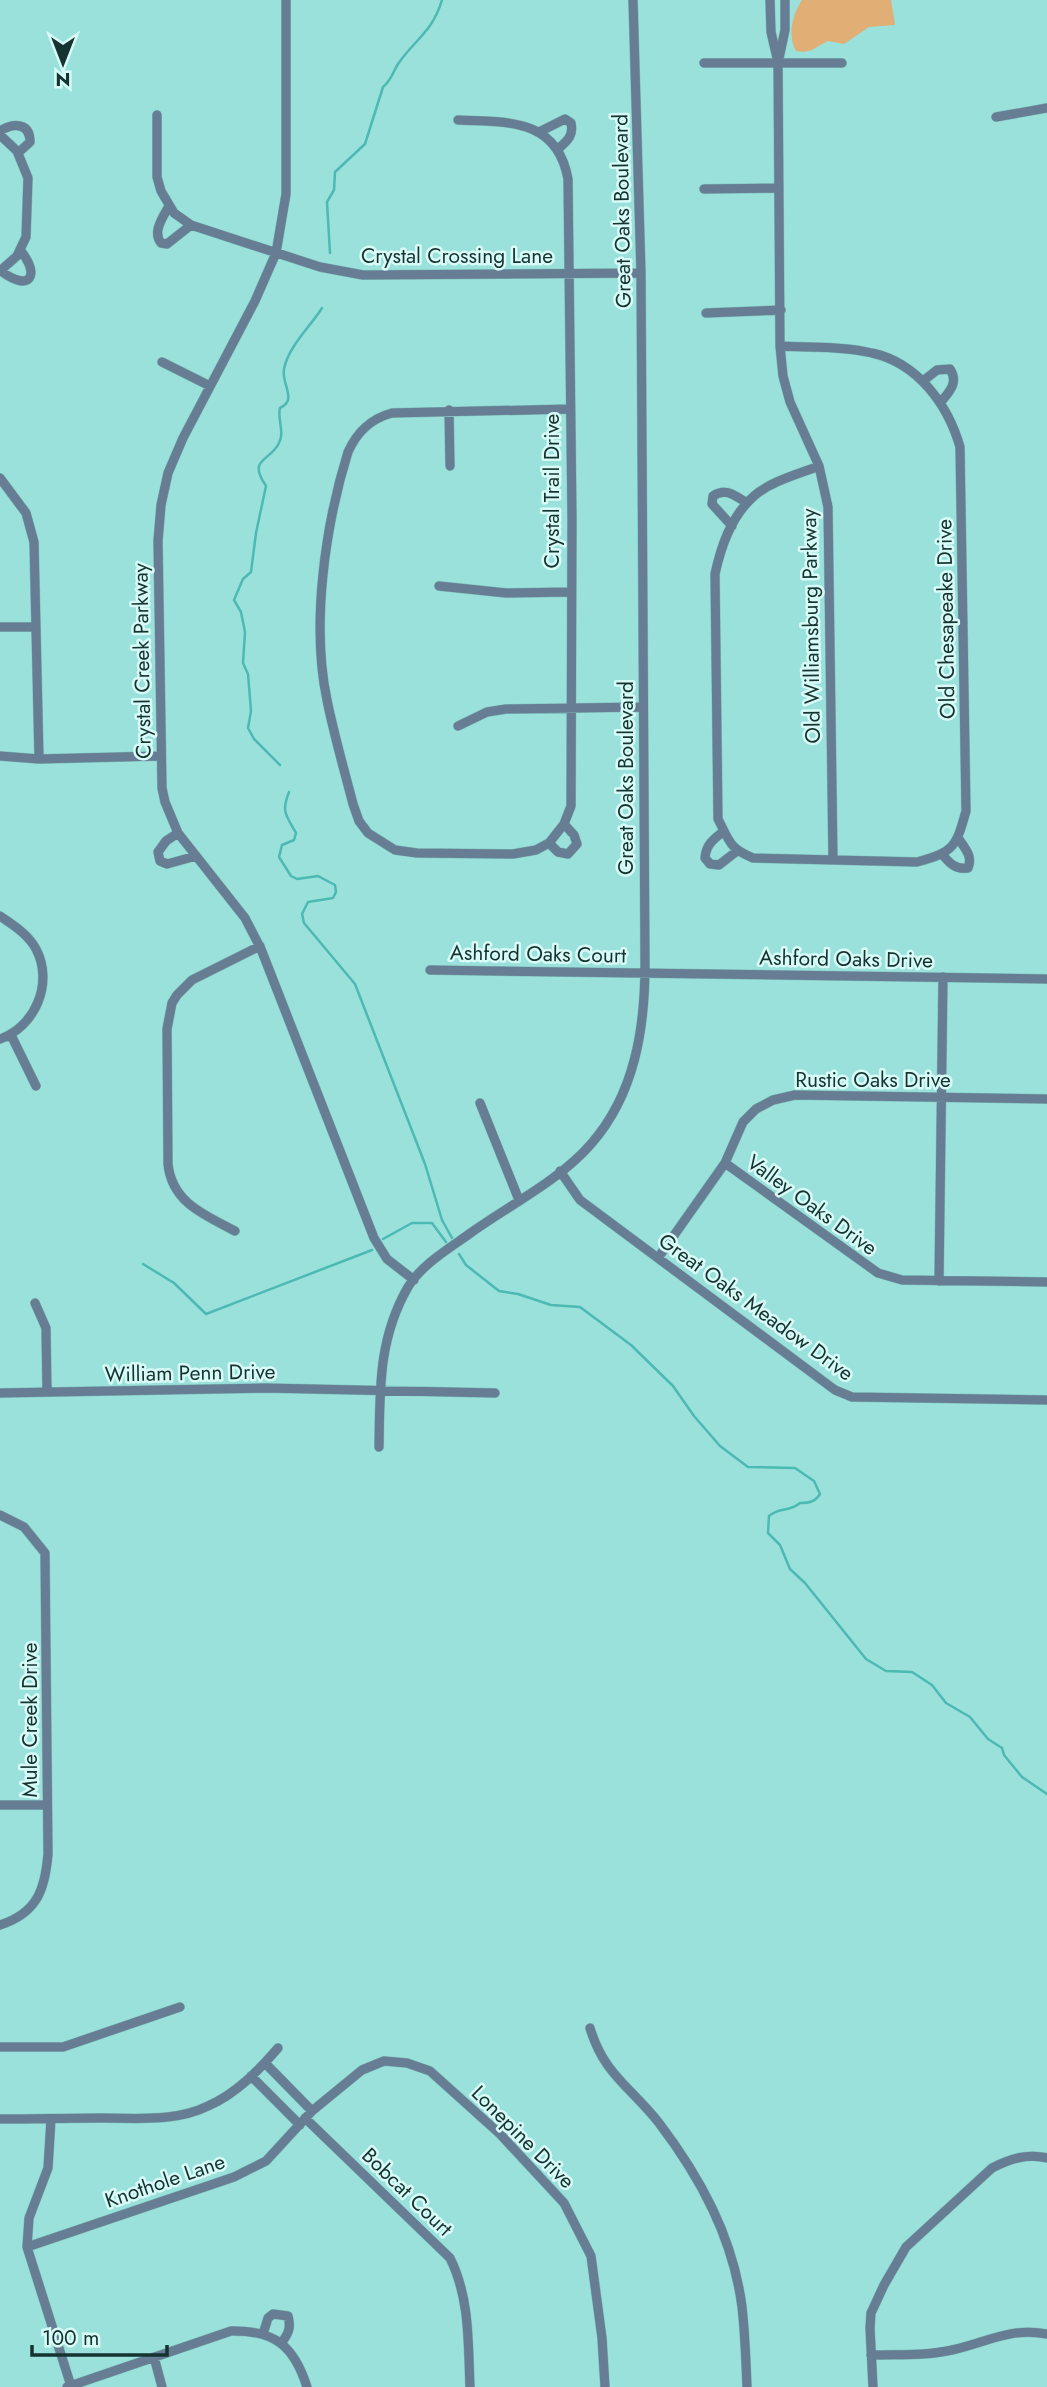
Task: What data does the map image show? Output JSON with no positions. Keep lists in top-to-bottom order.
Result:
{
  "streets": {
    "street": [
      "Great Oaks Boulevard",
      "Crystal Crossing Lane",
      "Crystal Trail Drive",
      "Old Chesapeake Drive",
      "Old Williamsburg Parkway",
      "Crystal Creek Parkway",
      "Ashford Oaks Court",
      "Ashford Oaks Drive",
      "Rustic Oaks Drive",
      "Valley Oaks Drive",
      "Great Oaks Meadow Drive",
      "William Penn Drive",
      "Mule Creek Drive",
      "Lonepine Drive",
      "Knothole Lane",
      "Bobcat Court"
    ]
  },
  "crossings": [
    ["Great Oaks Boulevard", "Crystal Crossing Lane"],
    ["Great Oaks Boulevard", "Crystal Creek Parkway"],
    ["Great Oaks Boulevard", "Ashford Oaks Court"],
    ["Great Oaks Boulevard", "Ashford Oaks Drive"],
    ["Great Oaks Boulevard", "Great Oaks Meadow Drive"],
    ["Great Oaks Boulevard", "William Penn Drive"],
    ["Crystal Crossing Lane", "Crystal Trail Drive"],
    ["Crystal Crossing Lane", "Crystal Creek Parkway"],
    ["Old Chesapeake Drive", "Old Williamsburg Parkway"],
    ["Ashford Oaks Court", "Ashford Oaks Drive"],
    ["Rustic Oaks Drive", "Valley Oaks Drive"],
    ["Rustic Oaks Drive", "Great Oaks Meadow Drive"],
    ["Lonepine Drive", "Knothole Lane"],
    ["Lonepine Drive", "Bobcat Court"],
    ["Knothole Lane", "Bobcat Court"]
  ],
  "scale_bar": "100 m",
  "north": "bottom"
}
